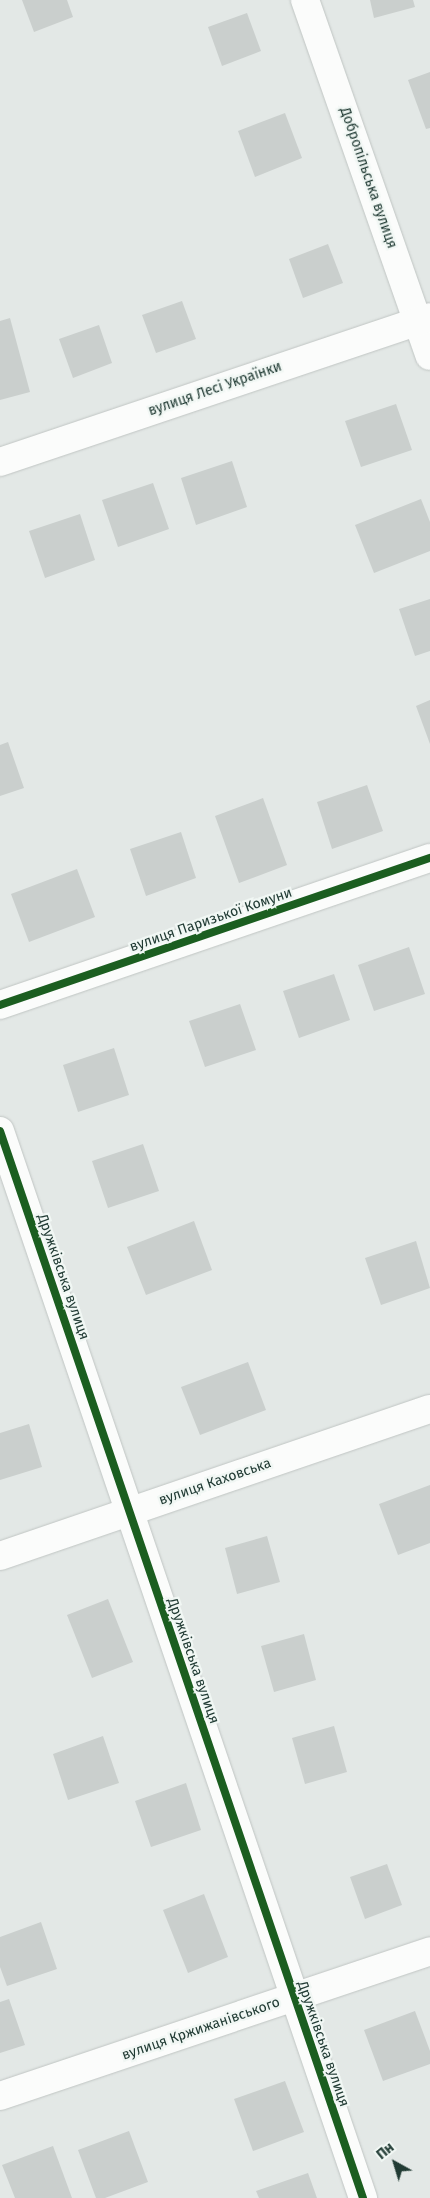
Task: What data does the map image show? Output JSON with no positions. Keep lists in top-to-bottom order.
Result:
{
  "streets": {
    "street": [
      "Добропільська вулиця",
      "вулиця Лесі Українки",
      "вулиця Паризької Комуни",
      "Дружківська вулиця",
      "вулиця Каховська",
      "вулиця Кржижанівського"
    ]
  },
  "crossings": [
    ["Добропільська вулиця", "вулиця Лесі Українки"],
    ["Дружківська вулиця", "вулиця Каховська"],
    ["Дружківська вулиця", "вулиця Кржижанівського"]
  ],
  "north": "top left"
}
